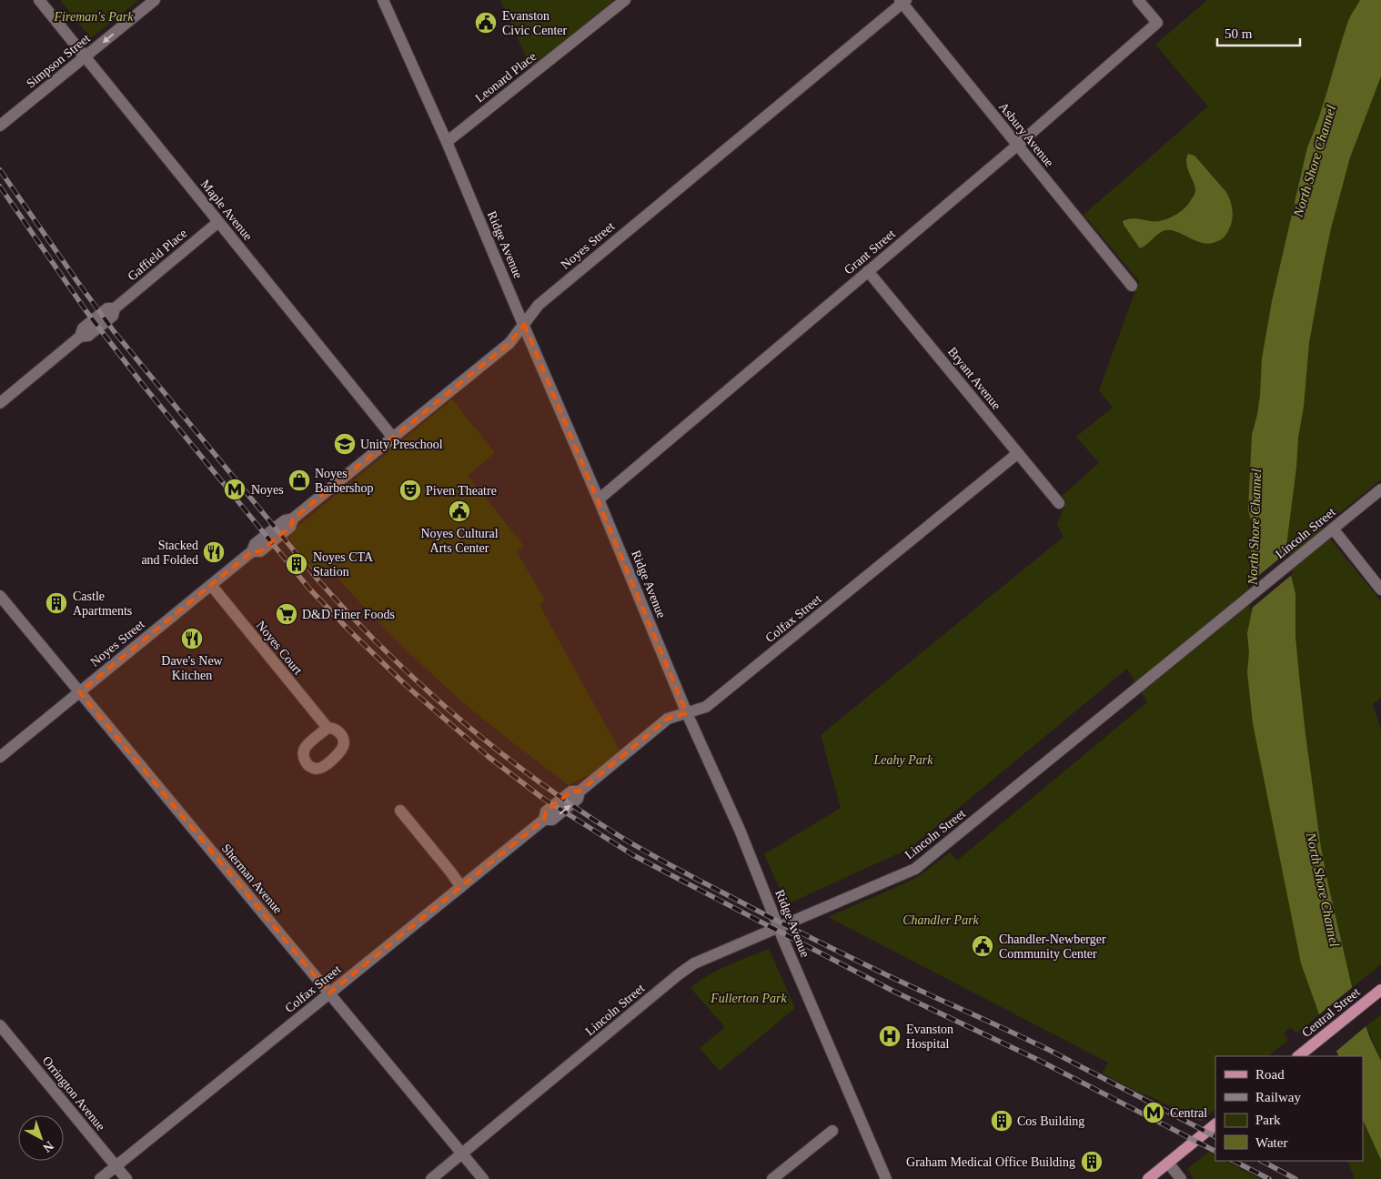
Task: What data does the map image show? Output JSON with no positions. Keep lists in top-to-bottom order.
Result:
{
  "streets": {
    "main road": ["Central Street"],
    "street": [
      "Simpson Street",
      "Leonard Place",
      "Asbury Avenue",
      "Maple Avenue",
      "Ridge Avenue",
      "Noyes Street",
      "Grant Street",
      "Gaffield Place",
      "Bryant Avenue",
      "Lincoln Street",
      "Colfax Street",
      "Noyes Court",
      "Sherman Avenue",
      "Orrington Avenue"
    ]
  },
  "crossings": [
    ["Simpson Street", "Maple Avenue"],
    ["Leonard Place", "Ridge Avenue"],
    ["Asbury Avenue", "Noyes Street"],
    ["Asbury Avenue", "Grant Street"],
    ["Maple Avenue", "Noyes Street"],
    ["Maple Avenue", "Gaffield Place"],
    ["Ridge Avenue", "Noyes Street"],
    ["Ridge Avenue", "Grant Street"],
    ["Ridge Avenue", "Lincoln Street"],
    ["Ridge Avenue", "Colfax Street"],
    ["Noyes Street", "Noyes Court"],
    ["Noyes Street", "Sherman Avenue"],
    ["Grant Street", "Bryant Avenue"],
    ["Bryant Avenue", "Colfax Street"],
    ["Lincoln Street", "Sherman Avenue"],
    ["Colfax Street", "Sherman Avenue"],
    ["Colfax Street", "Orrington Avenue"]
  ],
  "one_way": ["Simpson Street"],
  "water": ["North Shore Channel"],
  "parks": [
    "Fireman's Park",
    "Leahy Park",
    "Chandler Park",
    "Fullerton Park"
  ],
  "places": {
    "public building": ["Evanston Civic Center", "Noyes Cultural Arts Center", "Chandler-Newberger Community Center"],
    "school or university": ["Unity Preschool"],
    "shop": ["Noyes Barbershop"],
    "metro station": ["Noyes", "Central"],
    "theatre": ["Piven Theatre"],
    "restaurant": ["Stacked and Folded", "Dave's New Kitchen"],
    "building": [
      "Noyes CTA Station",
      "Castle Apartments",
      "Cos Building",
      "Graham Medical Office Building"
    ],
    "supermarket": ["D&D Finer Foods"],
    "hospital": ["Evanston Hospital"]
  },
  "legend": [
    "Road",
    "Railway",
    "Park",
    "Water"
  ],
  "scale_bar": "50 m",
  "north": "bottom right"
}
